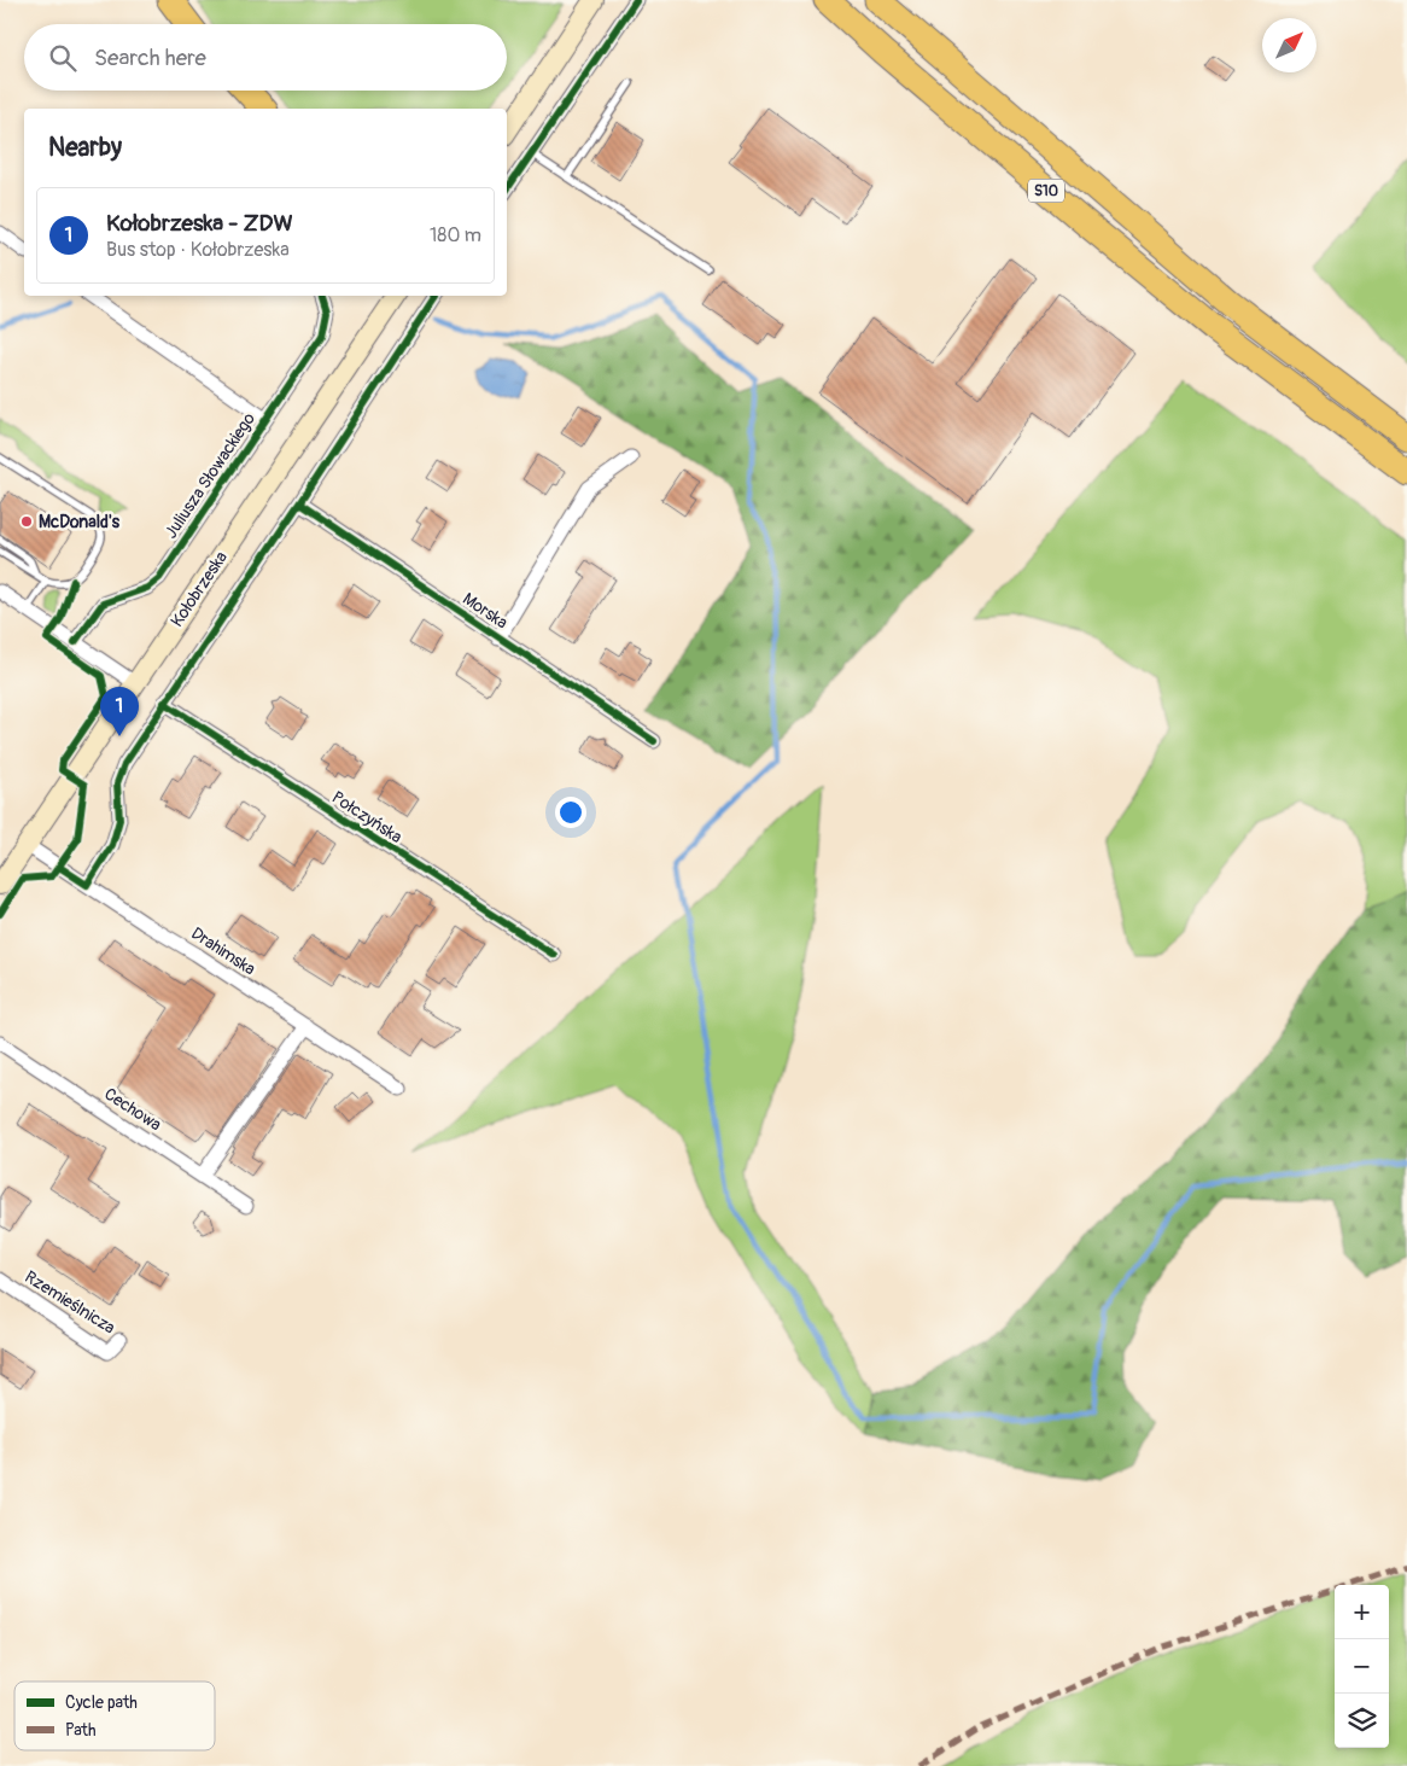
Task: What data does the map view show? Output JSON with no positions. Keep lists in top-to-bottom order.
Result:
{
  "streets": {
    "highway": ["S10"],
    "main road": ["Kołobrzeska"],
    "street": [
      "Juliusza Słowackiego",
      "Morska",
      "Połczyńska",
      "Drahimska",
      "Cechowa",
      "Rzemieślnicza"
    ]
  },
  "crossings": [
    ["Kołobrzeska", "Drahimska"]
  ],
  "places": ["McDonald's"],
  "legend": ["Cycle path", "Path"],
  "north": "top right",
  "page": {
    "search": "Search here",
    "heading": "Nearby",
    "list": [
      {
        "mark": "1",
        "name": "Kołobrzeska - ZDW",
        "note": "Bus stop · Kołobrzeska",
        "value": "180 m"
      }
    ],
    "pins": "1",
    "map_buttons": ["+", "−"]
  }
}
